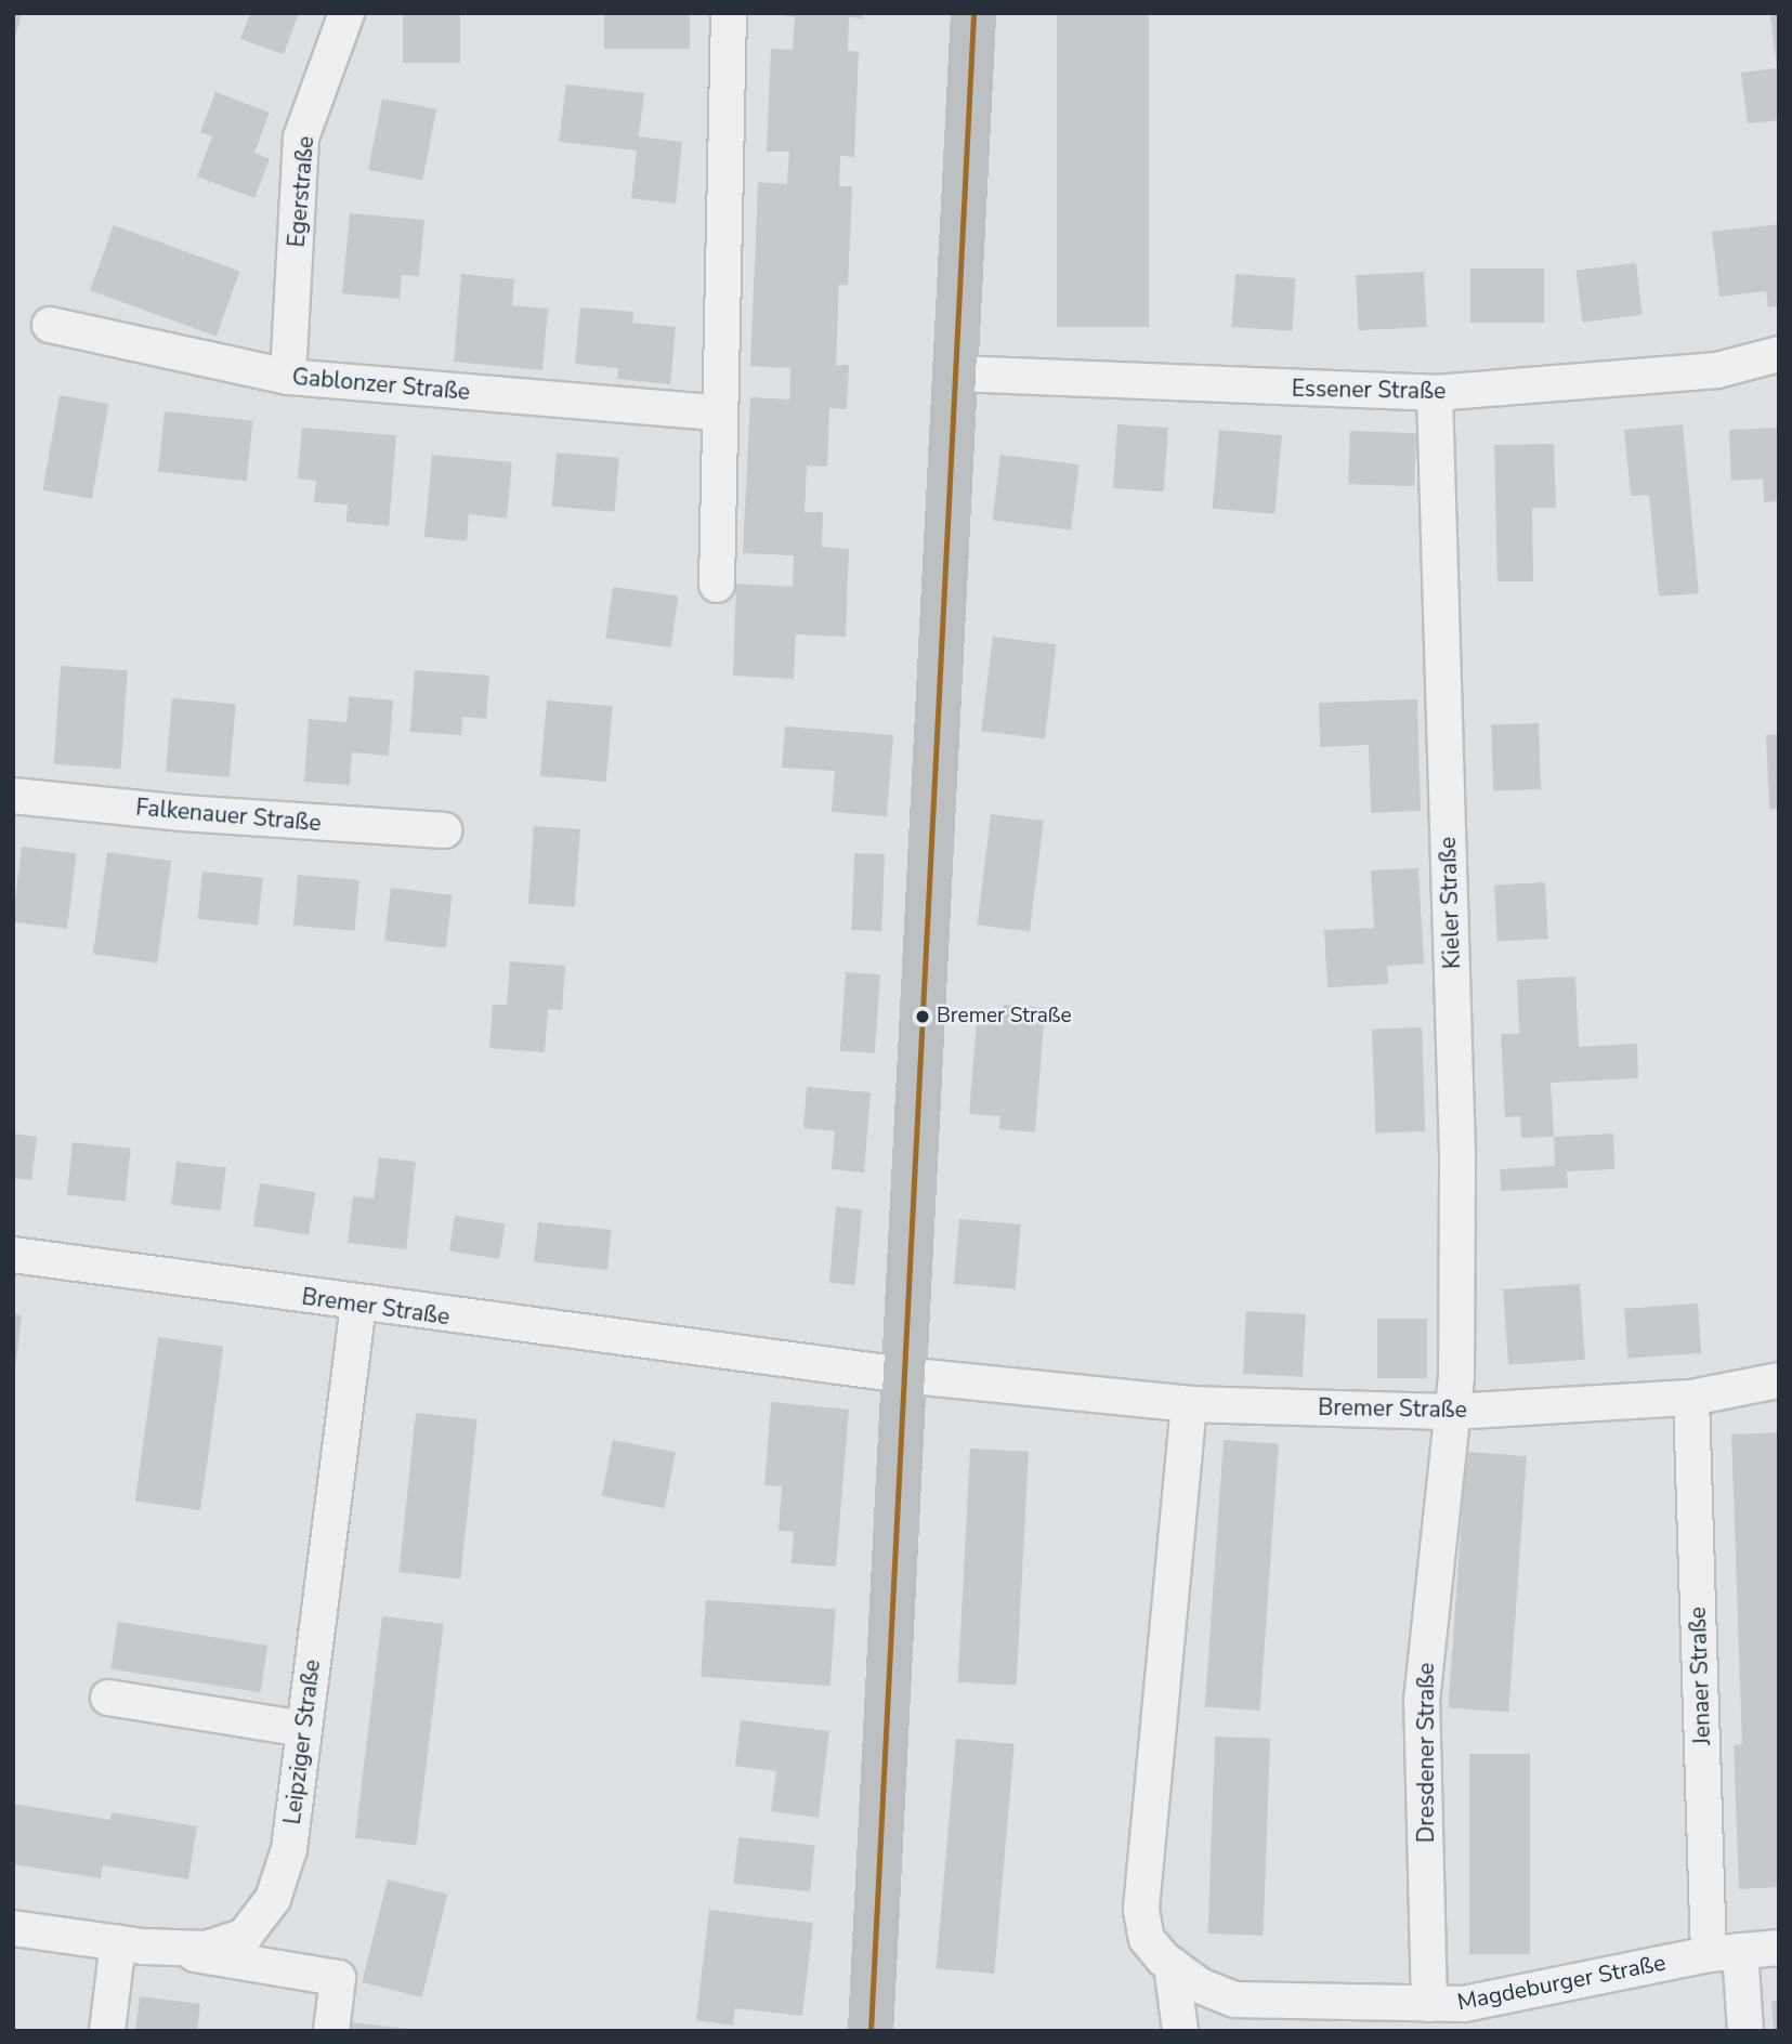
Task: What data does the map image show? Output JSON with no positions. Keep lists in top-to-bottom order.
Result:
{
  "streets": {
    "street": [
      "Egerstraße",
      "Gablonzer Straße",
      "Essener Straße",
      "Falkenauer Straße",
      "Kieler Straße",
      "Bremer Straße",
      "Jenaer Straße",
      "Leipziger Straße",
      "Dresdener Straße",
      "Magdeburger Straße"
    ]
  },
  "crossings": [
    ["Egerstraße", "Gablonzer Straße"],
    ["Essener Straße", "Kieler Straße"],
    ["Kieler Straße", "Bremer Straße"],
    ["Kieler Straße", "Dresdener Straße"],
    ["Bremer Straße", "Jenaer Straße"],
    ["Bremer Straße", "Leipziger Straße"],
    ["Bremer Straße", "Dresdener Straße"],
    ["Bremer Straße", "Magdeburger Straße"],
    ["Jenaer Straße", "Magdeburger Straße"],
    ["Dresdener Straße", "Magdeburger Straße"]
  ],
  "places": ["Bremer Straße"]
}
